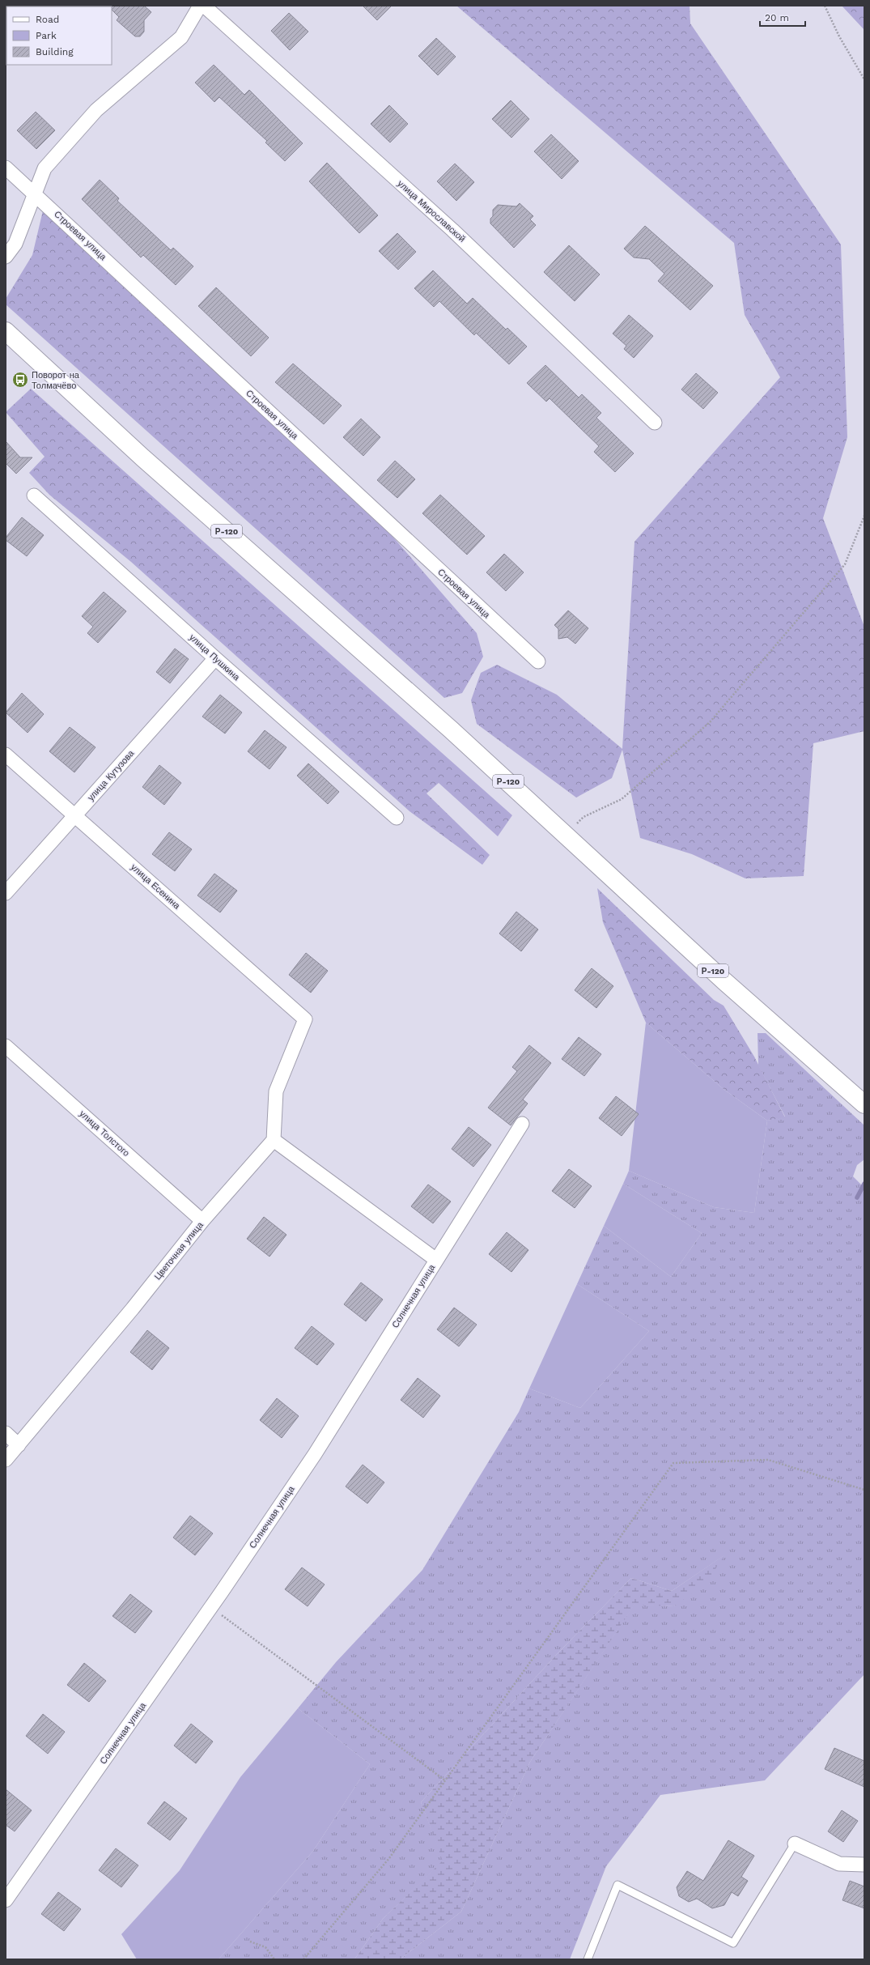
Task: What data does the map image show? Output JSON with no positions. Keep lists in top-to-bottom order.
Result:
{
  "streets": {
    "main road": ["Р-120"],
    "street": [
      "улица Мирославской",
      "Строевая улица",
      "улица Пушкина",
      "улица Кутузова",
      "улица Есенина",
      "улица Толстого",
      "Цветочная улица",
      "Солнечная улица"
    ]
  },
  "crossings": [
    ["улица Пушкина", "улица Кутузова"],
    ["улица Кутузова", "улица Есенина"],
    ["улица Есенина", "Цветочная улица"],
    ["улица Толстого", "Цветочная улица"]
  ],
  "places": {
    "bus stop": ["Поворот на Толмачёво"]
  },
  "legend": ["Road", "Park", "Building"],
  "scale_bar": "20 m"
}
